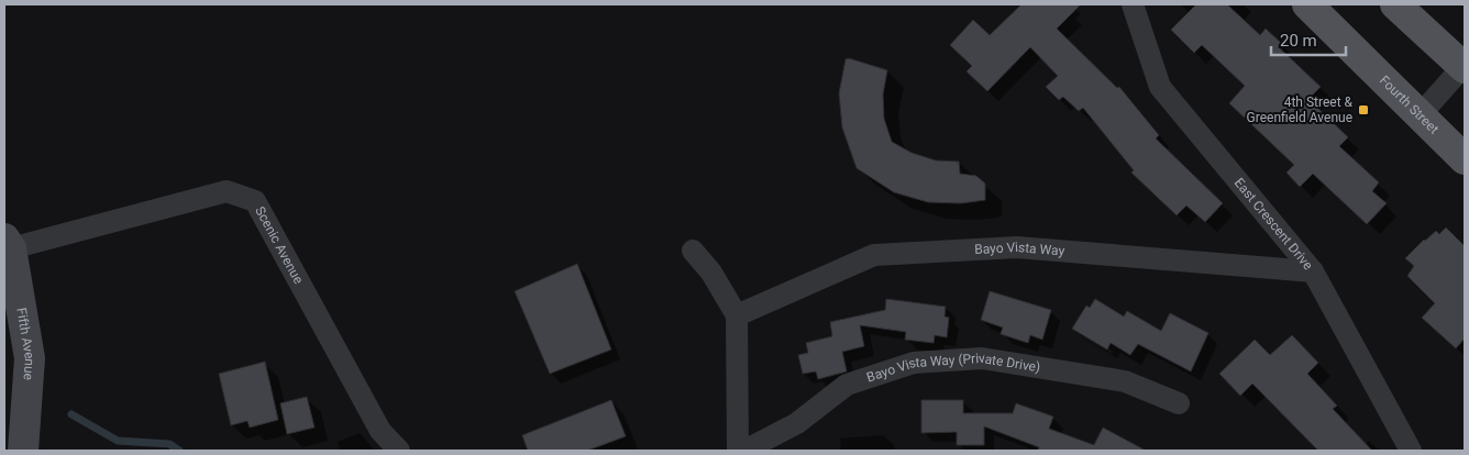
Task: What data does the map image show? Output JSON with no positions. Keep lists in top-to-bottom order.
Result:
{
  "streets": {
    "main road": ["Fourth Street"],
    "street": [
      "East Crescent Drive",
      "Scenic Avenue",
      "Bayo Vista Way",
      "Fifth Avenue",
      "Bayo Vista Way (Private Drive)"
    ]
  },
  "crossings": [
    ["East Crescent Drive", "Bayo Vista Way"],
    ["Scenic Avenue", "Fifth Avenue"]
  ],
  "places": {
    "transit": ["4th Street & Greenfield Avenue"]
  },
  "scale_bar": "20 m"
}
